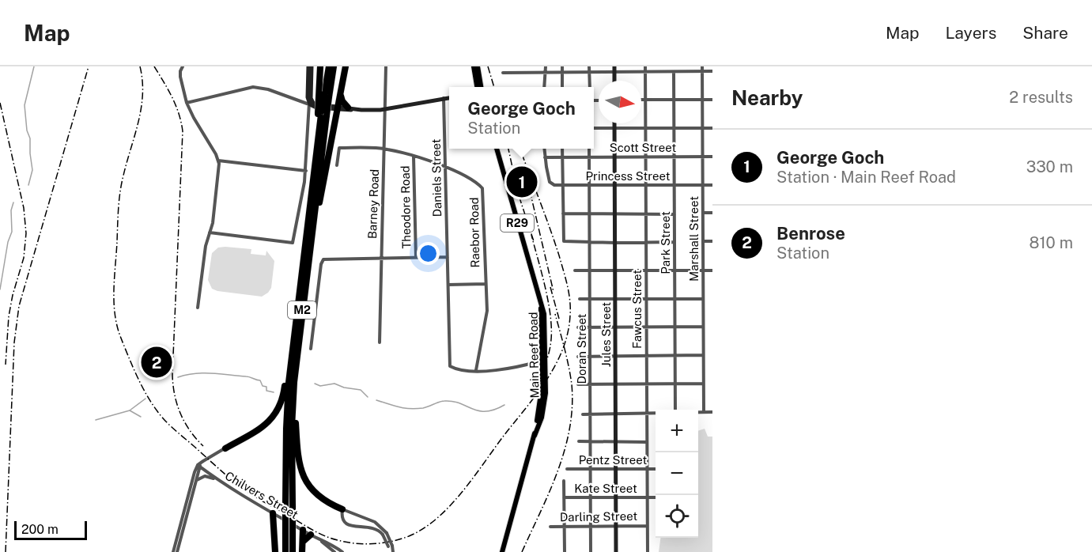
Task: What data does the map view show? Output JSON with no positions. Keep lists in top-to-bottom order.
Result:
{
  "streets": {
    "highway": ["M2"],
    "main road": ["R29", "Jules Street", "Main Reef Road"],
    "street": [
      "Scott Street",
      "Princess Street",
      "Daniels Street",
      "Barney Road",
      "Theodore Road",
      "Raebor Road",
      "Marshall Street",
      "Park Street",
      "Fawcus Street",
      "Doran Street",
      "Pentz Street",
      "Kate Street",
      "Chilvers Street",
      "Darling Street"
    ]
  },
  "crossings": [
    ["Scott Street", "Marshall Street"],
    ["Scott Street", "Park Street"],
    ["Scott Street", "Fawcus Street"],
    ["Scott Street", "Jules Street"],
    ["Scott Street", "Doran Street"],
    ["Princess Street", "Marshall Street"],
    ["Princess Street", "Park Street"],
    ["Princess Street", "Fawcus Street"],
    ["Princess Street", "Jules Street"],
    ["Princess Street", "Doran Street"],
    ["Daniels Street", "Raebor Road"],
    ["Barney Road", "Raebor Road"],
    ["Theodore Road", "Raebor Road"],
    ["Fawcus Street", "Pentz Street"],
    ["Fawcus Street", "Kate Street"],
    ["Fawcus Street", "Darling Street"],
    ["Jules Street", "Pentz Street"],
    ["Jules Street", "Kate Street"],
    ["Jules Street", "Darling Street"],
    ["Doran Street", "Pentz Street"],
    ["Doran Street", "Kate Street"],
    ["Doran Street", "Darling Street"]
  ],
  "scale_bar": "200 m",
  "north": "right",
  "page": {
    "header": "Map",
    "nav": ["Map", "Layers", "Share"],
    "heading": ["Nearby", "2 results"],
    "popup": ["George Goch", "Station"],
    "list": [
      {
        "mark": "1",
        "name": "George Goch",
        "note": "Station · Main Reef Road",
        "value": "330 m"
      },
      {
        "mark": "2",
        "name": "Benrose",
        "note": "Station",
        "value": "810 m"
      }
    ],
    "pins": ["1", "2"],
    "map_buttons": ["+", "−"],
    "scale": "200 m"
  }
}
